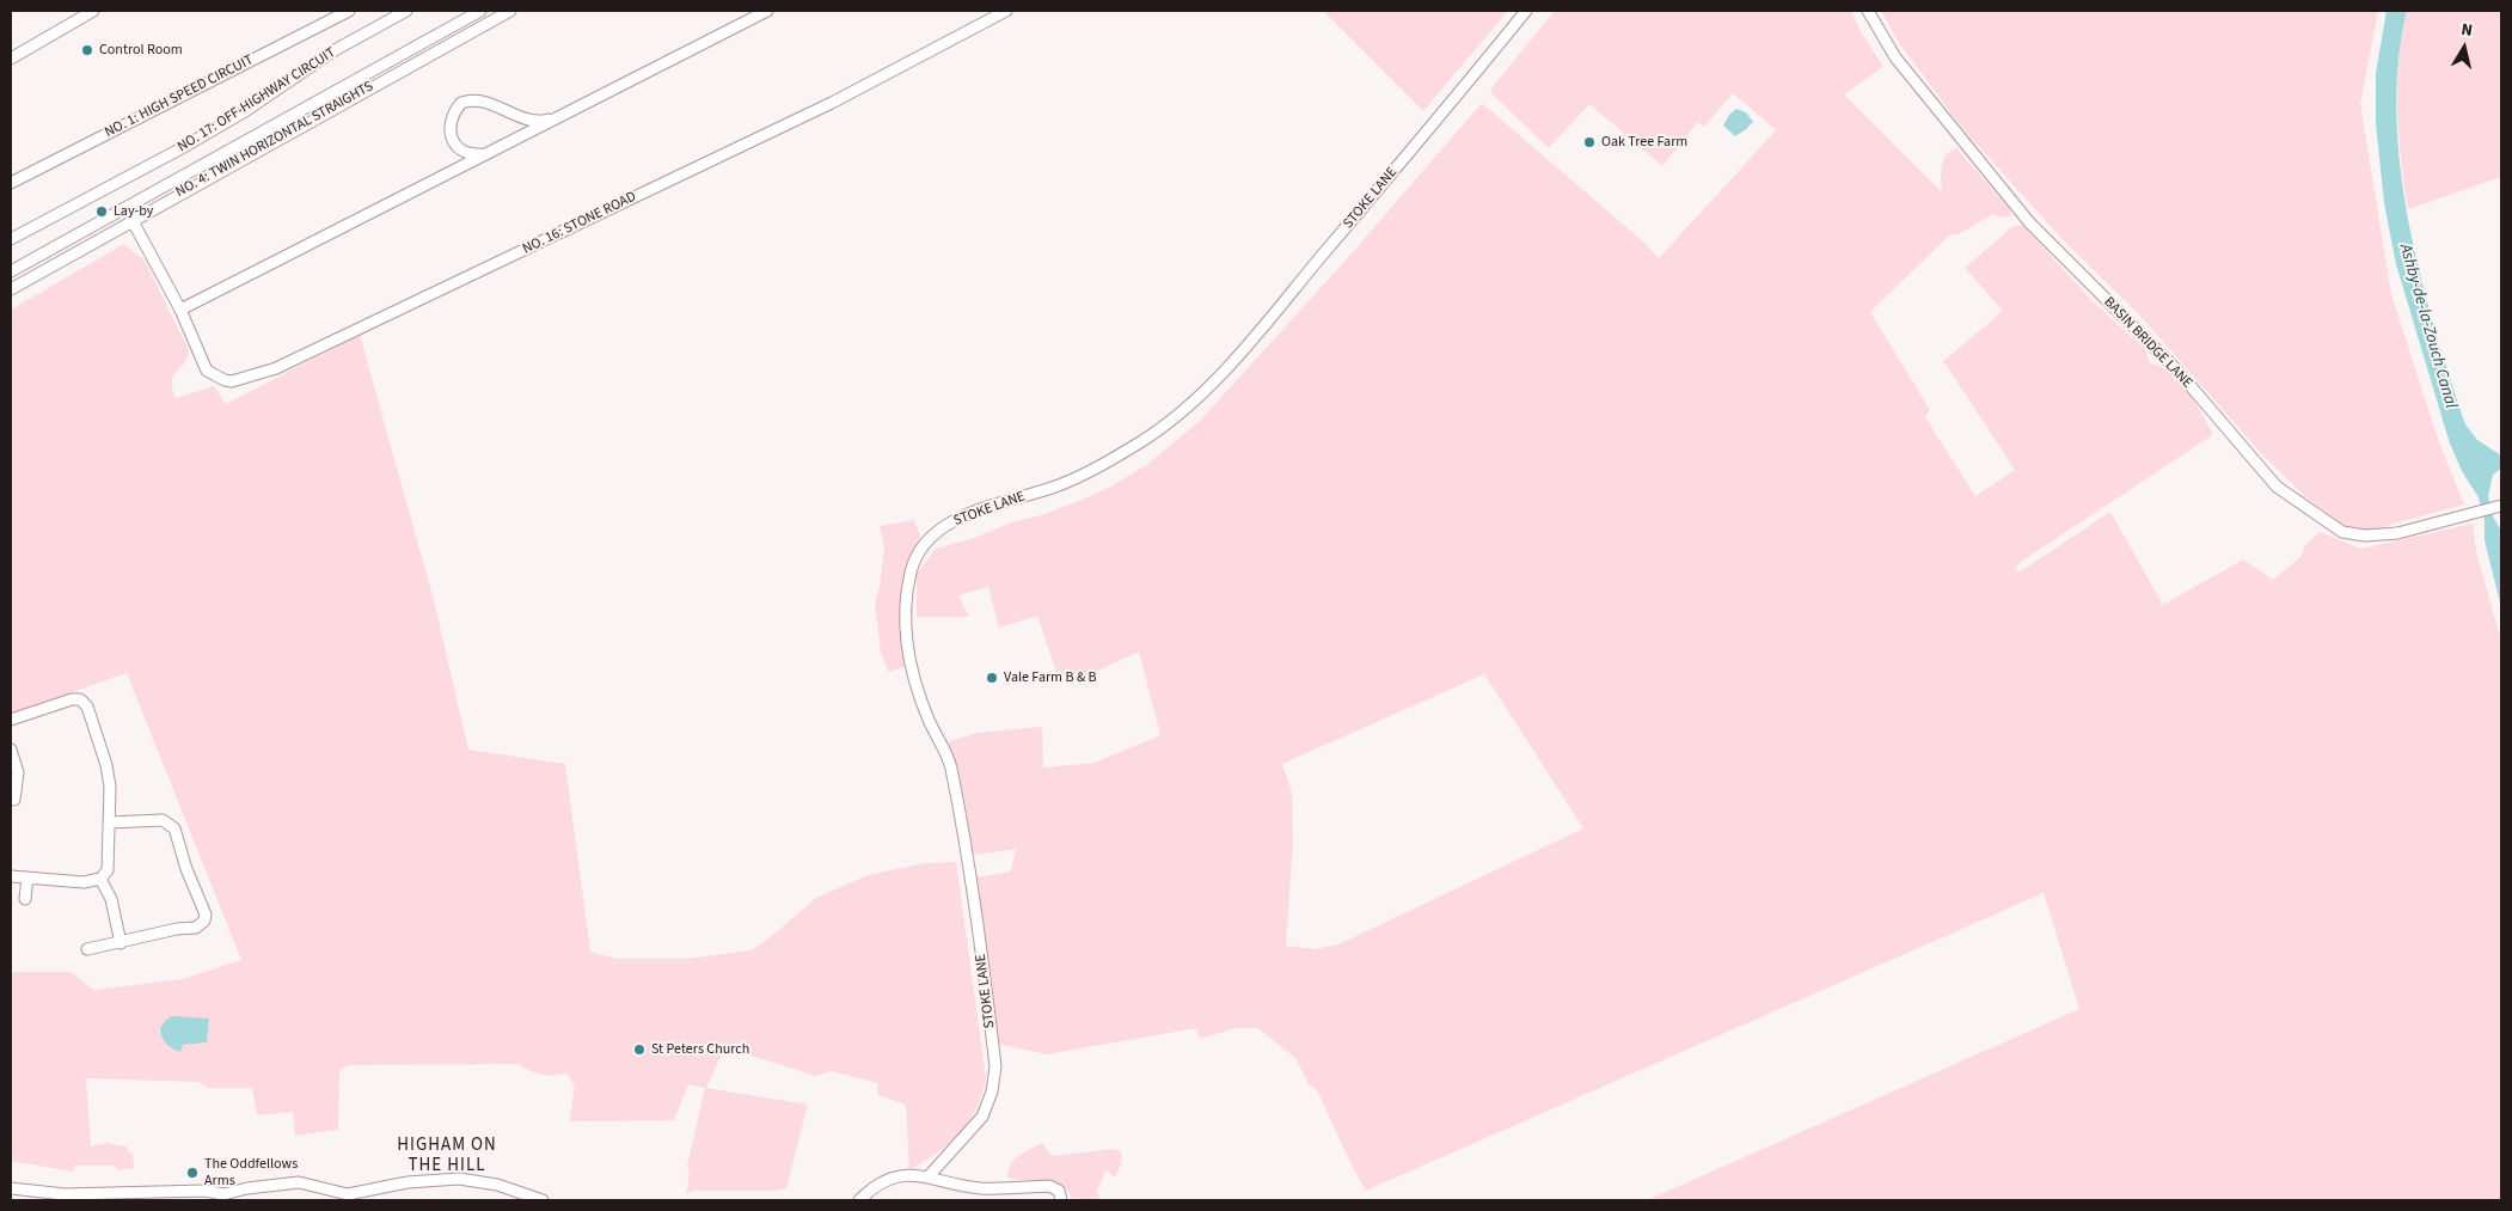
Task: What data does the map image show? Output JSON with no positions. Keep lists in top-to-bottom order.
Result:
{
  "streets": {
    "street": [
      "NO. 1: HIGH SPEED CIRCUIT",
      "NO. 17: OFF-HIGHWAY CIRCUIT",
      "NO. 4: TWIN HORIZONTAL STRAIGHTS",
      "STOKE LANE",
      "NO. 16: STONE ROAD",
      "BASIN BRIDGE LANE"
    ]
  },
  "crossings": [
    ["NO. 4: TWIN HORIZONTAL STRAIGHTS", "NO. 16: STONE ROAD"]
  ],
  "districts": ["HIGHAM ON THE HILL"],
  "water": ["Ashby-de-la-Zouch Canal"],
  "places": [
    "Control Room",
    "Oak Tree Farm",
    "Lay-by",
    "Vale Farm B & B",
    "St Peters Church",
    "The Oddfellows Arms"
  ],
  "north": "top"
}
